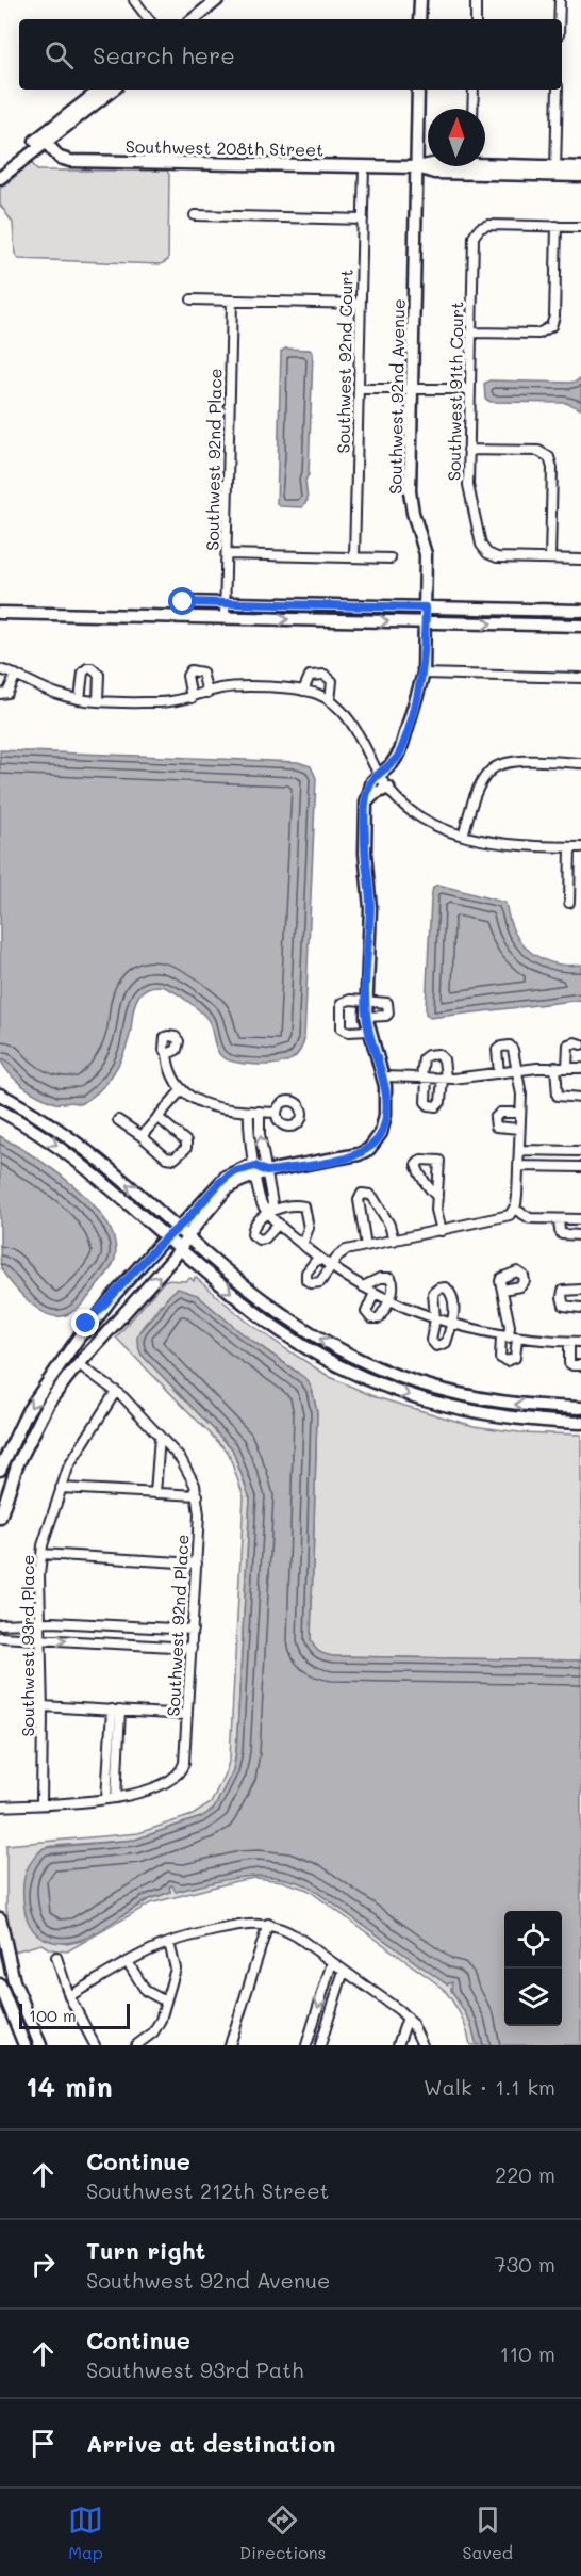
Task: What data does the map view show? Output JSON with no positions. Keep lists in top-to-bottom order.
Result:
{
  "streets": {
    "street": [
      "Southwest 208th Street",
      "Southwest 92nd Court",
      "Southwest 91th Court",
      "Southwest 92nd Avenue",
      "Southwest 92nd Place",
      "Southwest 93rd Place"
    ]
  },
  "crossings": [
    ["Southwest 208th Street", "Southwest 92nd Court"],
    ["Southwest 208th Street", "Southwest 92nd Avenue"],
    ["Southwest 92nd Avenue", "Southwest 92nd Place"],
    ["Southwest 92nd Place", "Southwest 93rd Place"]
  ],
  "scale_bar": "100 m",
  "north": "top",
  "page": {
    "search": "Search here",
    "scale": "100 m",
    "heading": ["14 min", "Walk · 1.1 km"],
    "list": [
      ["Continue", "Southwest 212th Street", "220 m"],
      ["Turn right", "Southwest 92nd Avenue", "730 m"],
      ["Continue", "Southwest 93rd Path", "110 m"],
      "Arrive at destination"
    ],
    "nav": ["Map", "Directions", "Saved"]
  }
}
